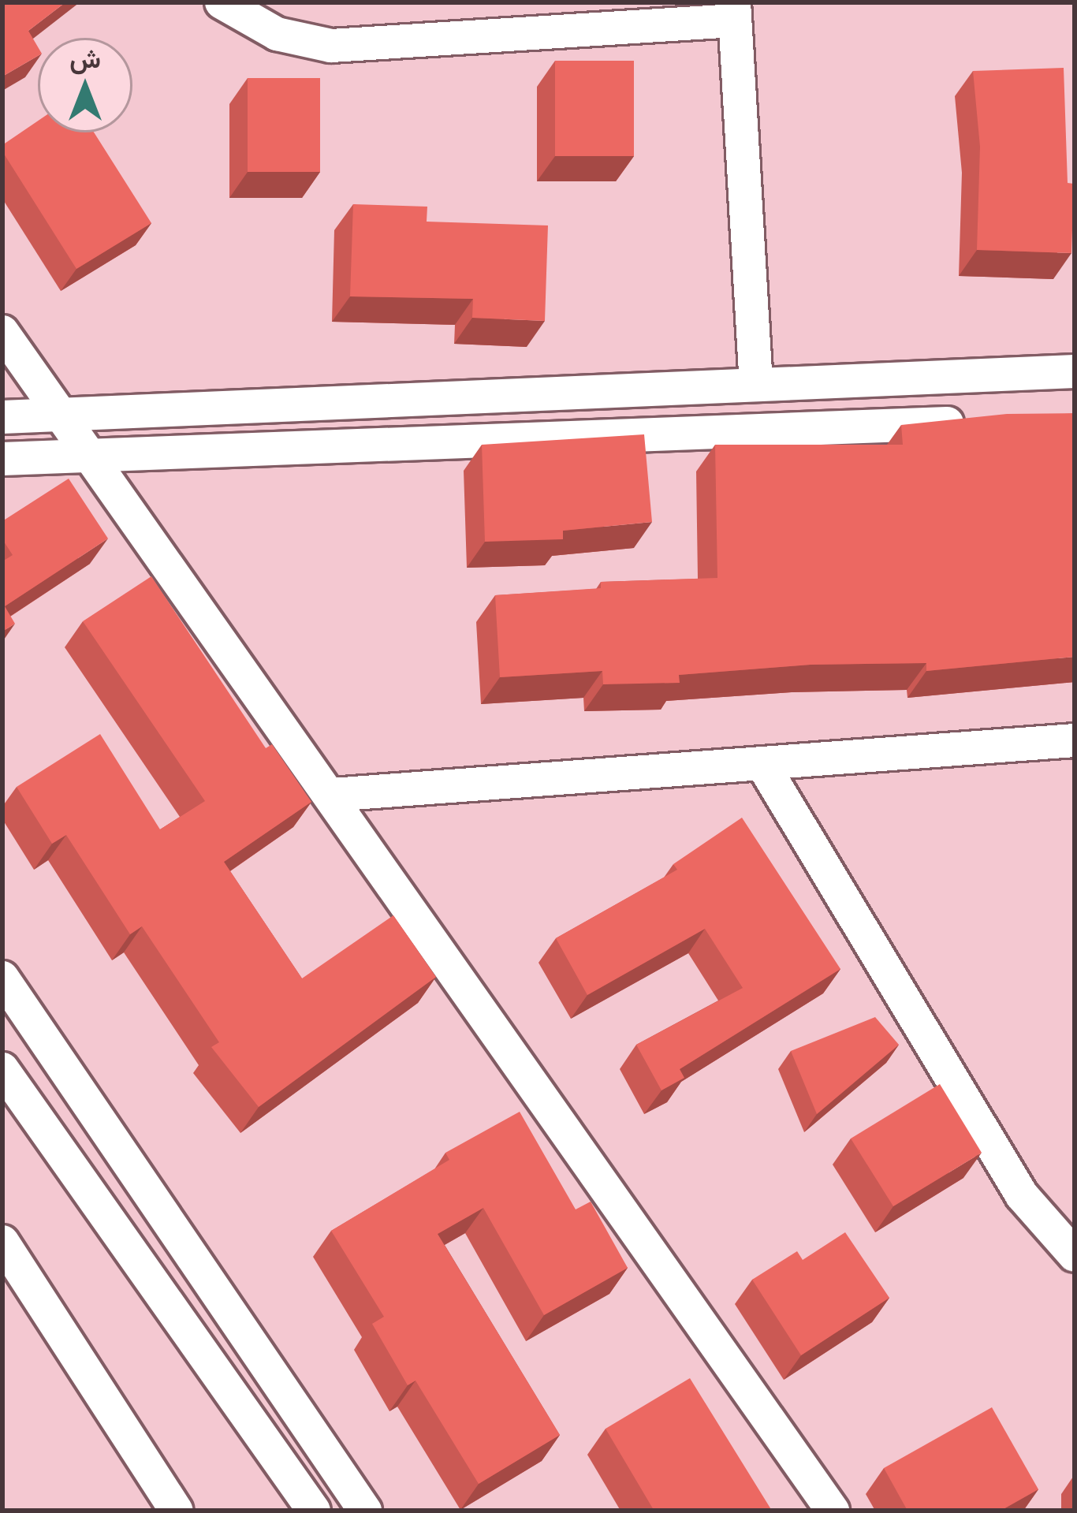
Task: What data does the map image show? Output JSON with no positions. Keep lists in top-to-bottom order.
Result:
{
  "north": "top"
}
